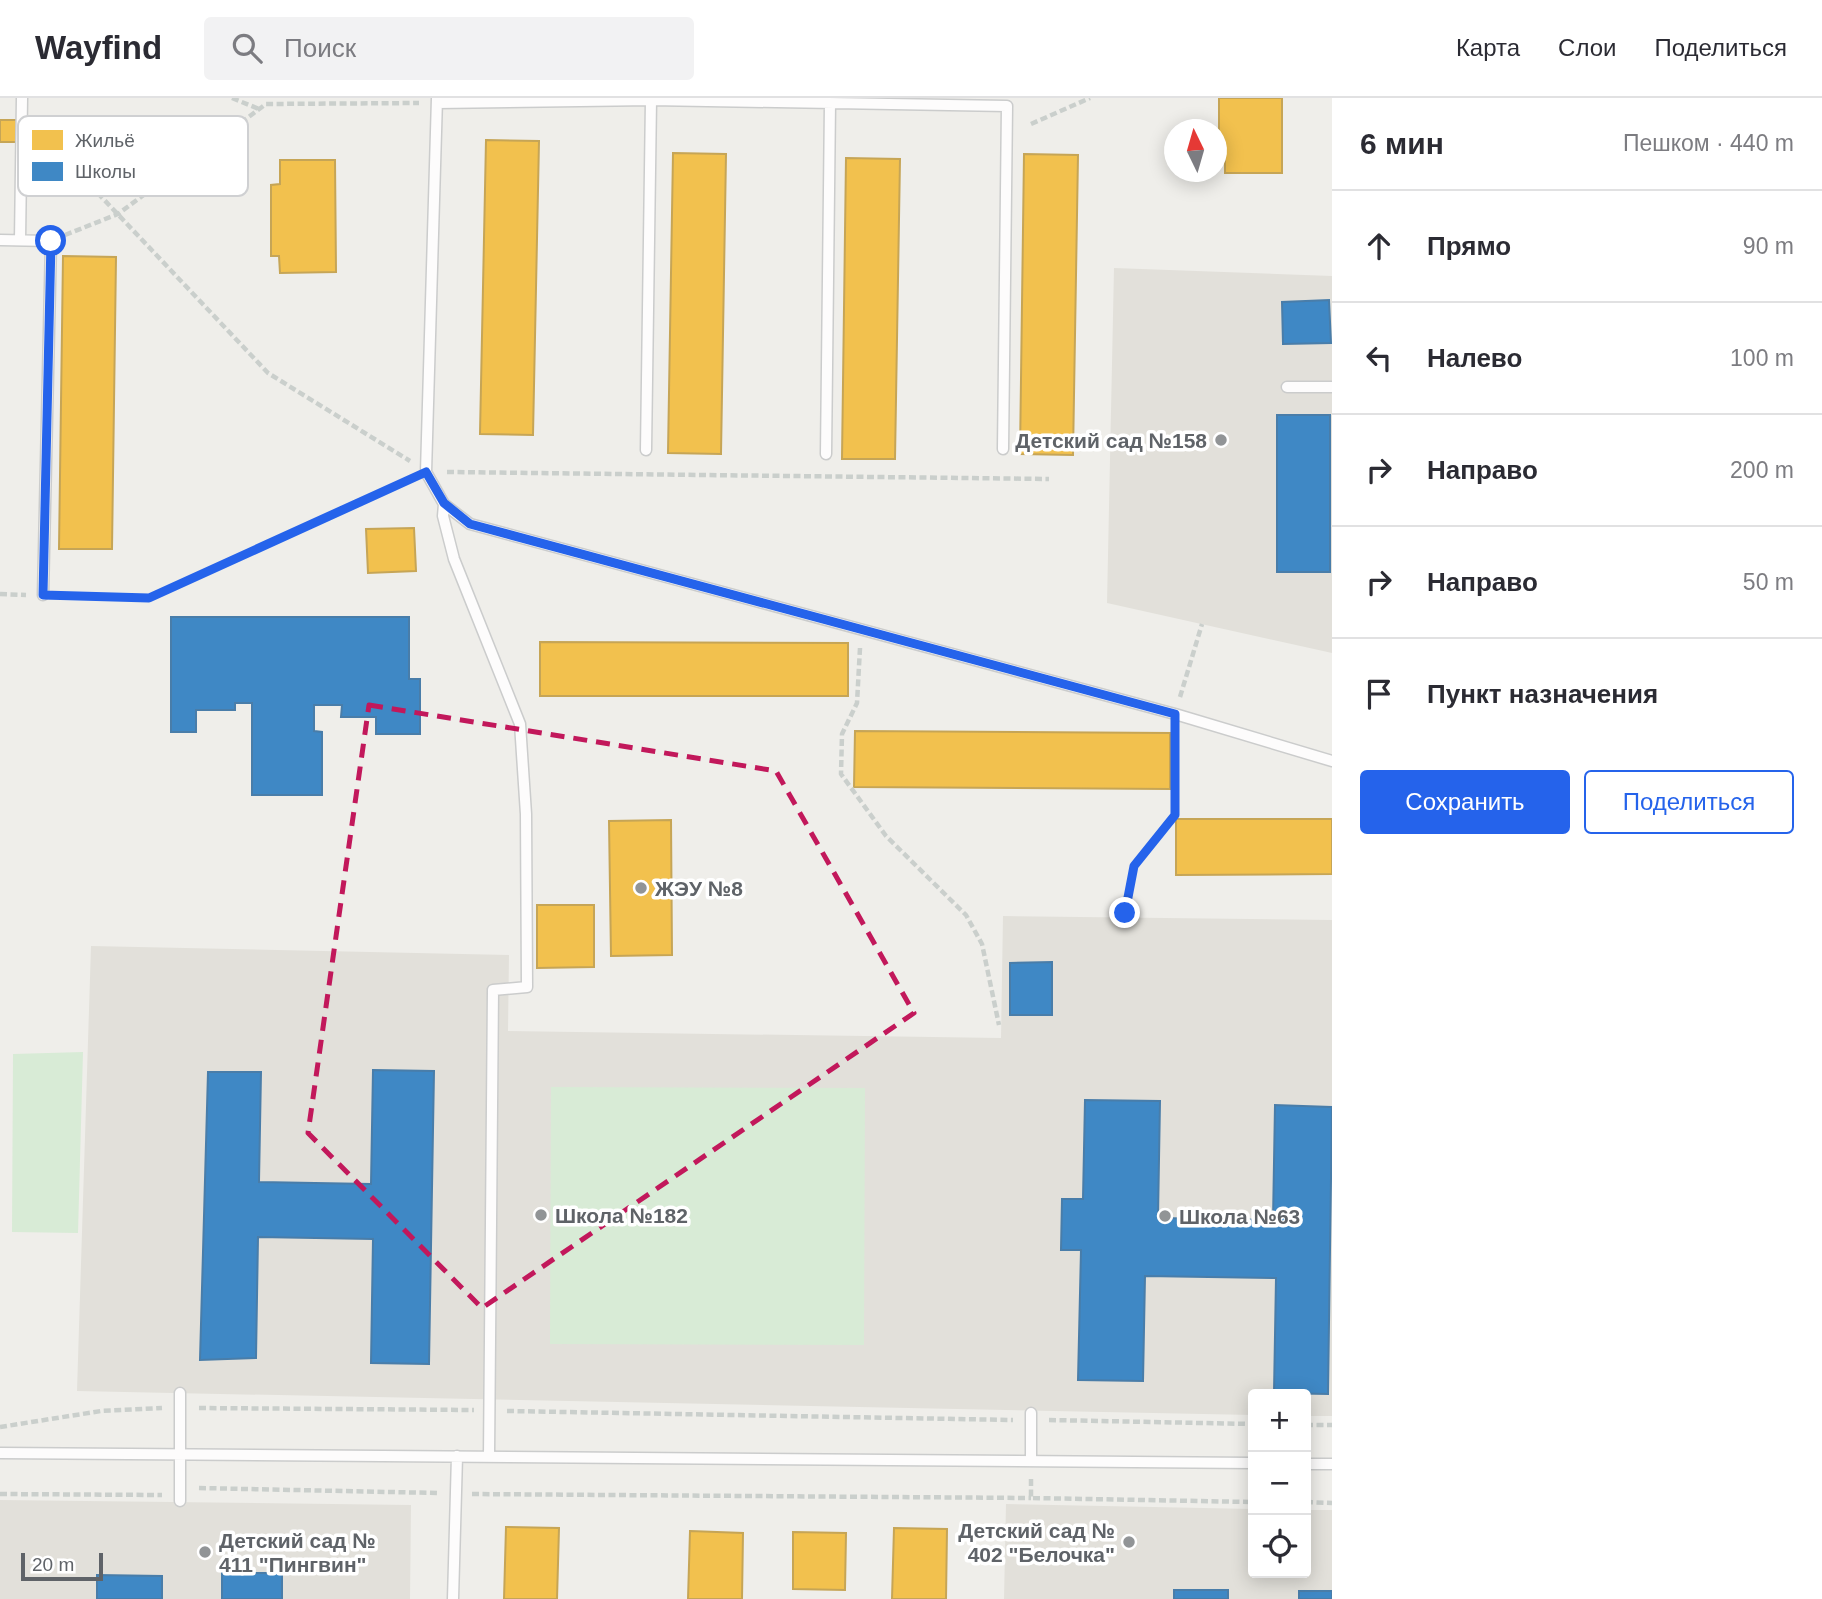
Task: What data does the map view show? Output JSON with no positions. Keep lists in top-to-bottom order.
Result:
{
  "places": [
    "Детский сад №158",
    "ЖЭУ №8",
    "Школа №182",
    "Школа №63",
    "Детский сад № 402 \"Белочка\"",
    "Детский сад № 411 \"Пингвин\""
  ],
  "legend": ["Жильё", "Школы"],
  "scale_bar": "20 m",
  "north": "top",
  "page": {
    "header": "Wayfind",
    "search": "Поиск",
    "nav": ["Карта", "Слои", "Поделиться"],
    "heading": ["6 мин", "Пешком · 440 m"],
    "list": [
      ["Прямо", "90 m"],
      ["Налево", "100 m"],
      ["Направо", "200 m"],
      ["Направо", "50 m"],
      "Пункт назначения"
    ],
    "buttons": ["Сохранить", "Поделиться"],
    "map_buttons": ["+", "−"],
    "scale": "20 m"
  }
}
